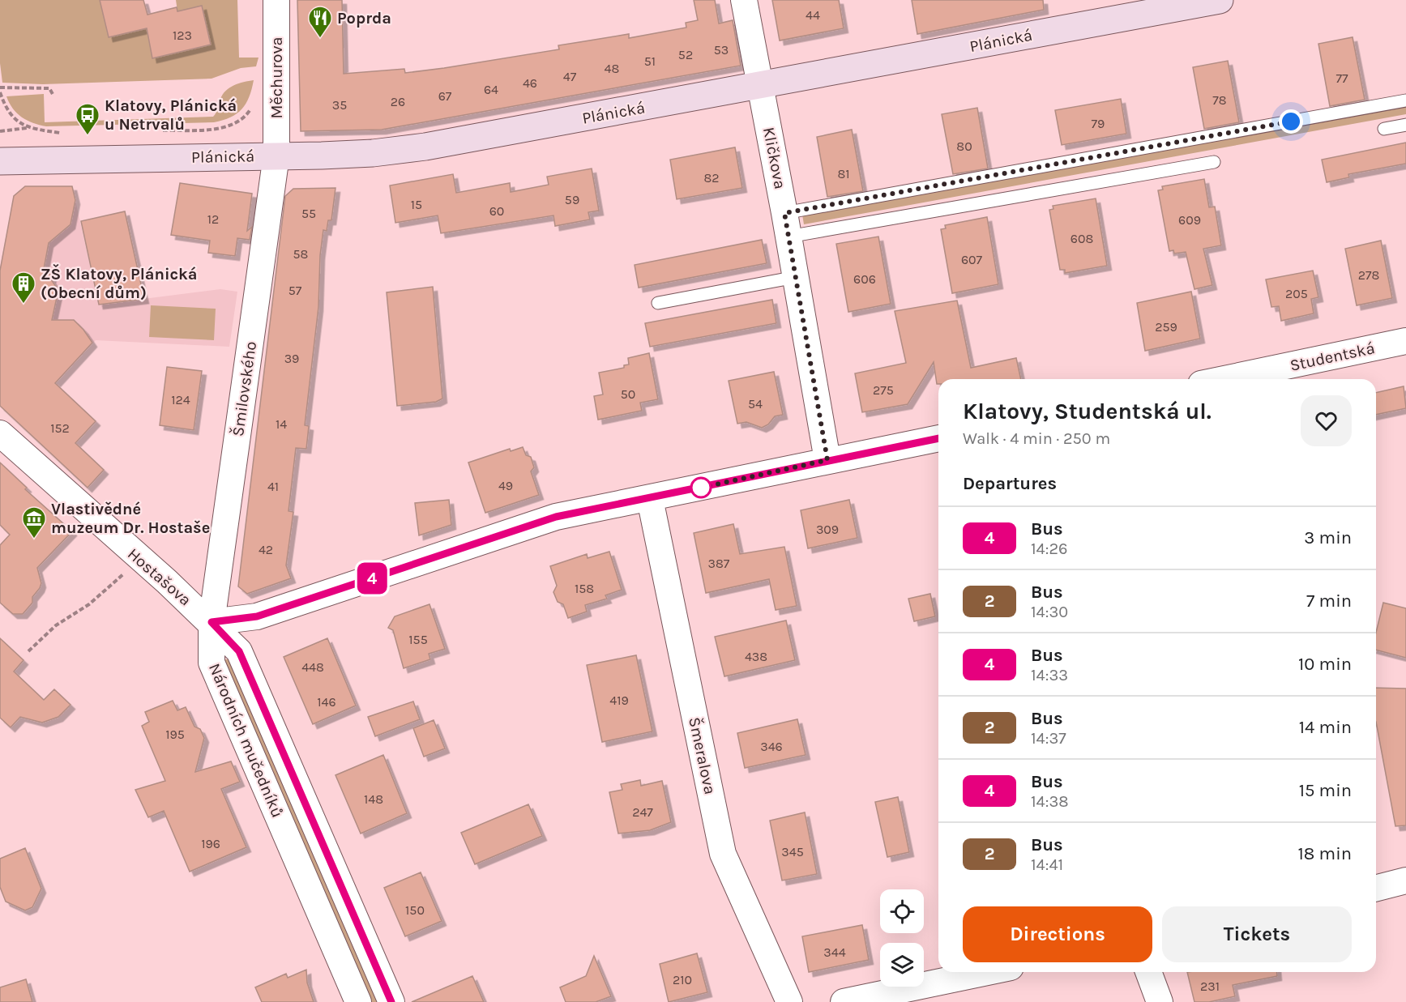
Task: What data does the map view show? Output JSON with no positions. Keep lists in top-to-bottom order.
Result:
{
  "streets": {
    "main road": ["Plánická"],
    "street": [
      "Měchurova",
      "Kličkova",
      "Studentská",
      "Šmilovského",
      "Hostašova",
      "Národních mučedníků",
      "Šmeralova"
    ]
  },
  "crossings": [
    ["Plánická", "Měchurova"],
    ["Plánická", "Kličkova"],
    ["Plánická", "Šmilovského"],
    ["Měchurova", "Šmilovského"],
    ["Šmilovského", "Hostašova"],
    ["Šmilovského", "Národních mučedníků"],
    ["Hostašova", "Národních mučedníků"]
  ],
  "places": {
    "restaurant": ["Poprda"],
    "bus stop": ["Klatovy, Plánická u Netrvalů"],
    "building": ["ZŠ Klatovy, Plánická (Obecní dům)"],
    "museum": ["Vlastivědné muzeum Dr. Hostaše"]
  },
  "lines": ["bus line 4"],
  "house_numbers": [
    "44",
    "123",
    "53",
    "52",
    "51",
    "48",
    "47",
    "77",
    "46",
    "64",
    "67",
    "78",
    "26",
    "35",
    "79",
    "80",
    "81",
    "82",
    "59",
    "15",
    "60",
    "55",
    "12",
    "609",
    "608",
    "58",
    "607",
    "278",
    "606",
    "57",
    "205",
    "259",
    "39",
    "275",
    "50",
    "124",
    "54",
    "14",
    "152",
    "49",
    "41",
    "309",
    "42",
    "387",
    "158",
    "155",
    "438",
    "448",
    "419",
    "146",
    "195",
    "346",
    "148",
    "247",
    "196",
    "345",
    "150",
    "344",
    "210",
    "231"
  ],
  "page": {
    "on_map": "4",
    "heading": [
      ["Klatovy, Studentská ul.", "Walk · 4 min · 250 m"],
      "Departures"
    ],
    "list": [
      {
        "mark": "4",
        "name": "Bus",
        "note": "14:26",
        "value": "3 min"
      },
      {
        "mark": "2",
        "name": "Bus",
        "note": "14:30",
        "value": "7 min"
      },
      {
        "mark": "4",
        "name": "Bus",
        "note": "14:33",
        "value": "10 min"
      },
      {
        "mark": "2",
        "name": "Bus",
        "note": "14:37",
        "value": "14 min"
      },
      {
        "mark": "4",
        "name": "Bus",
        "note": "14:38",
        "value": "15 min"
      },
      {
        "mark": "2",
        "name": "Bus",
        "note": "14:41",
        "value": "18 min"
      }
    ],
    "buttons": ["Directions", "Tickets"]
  }
}
